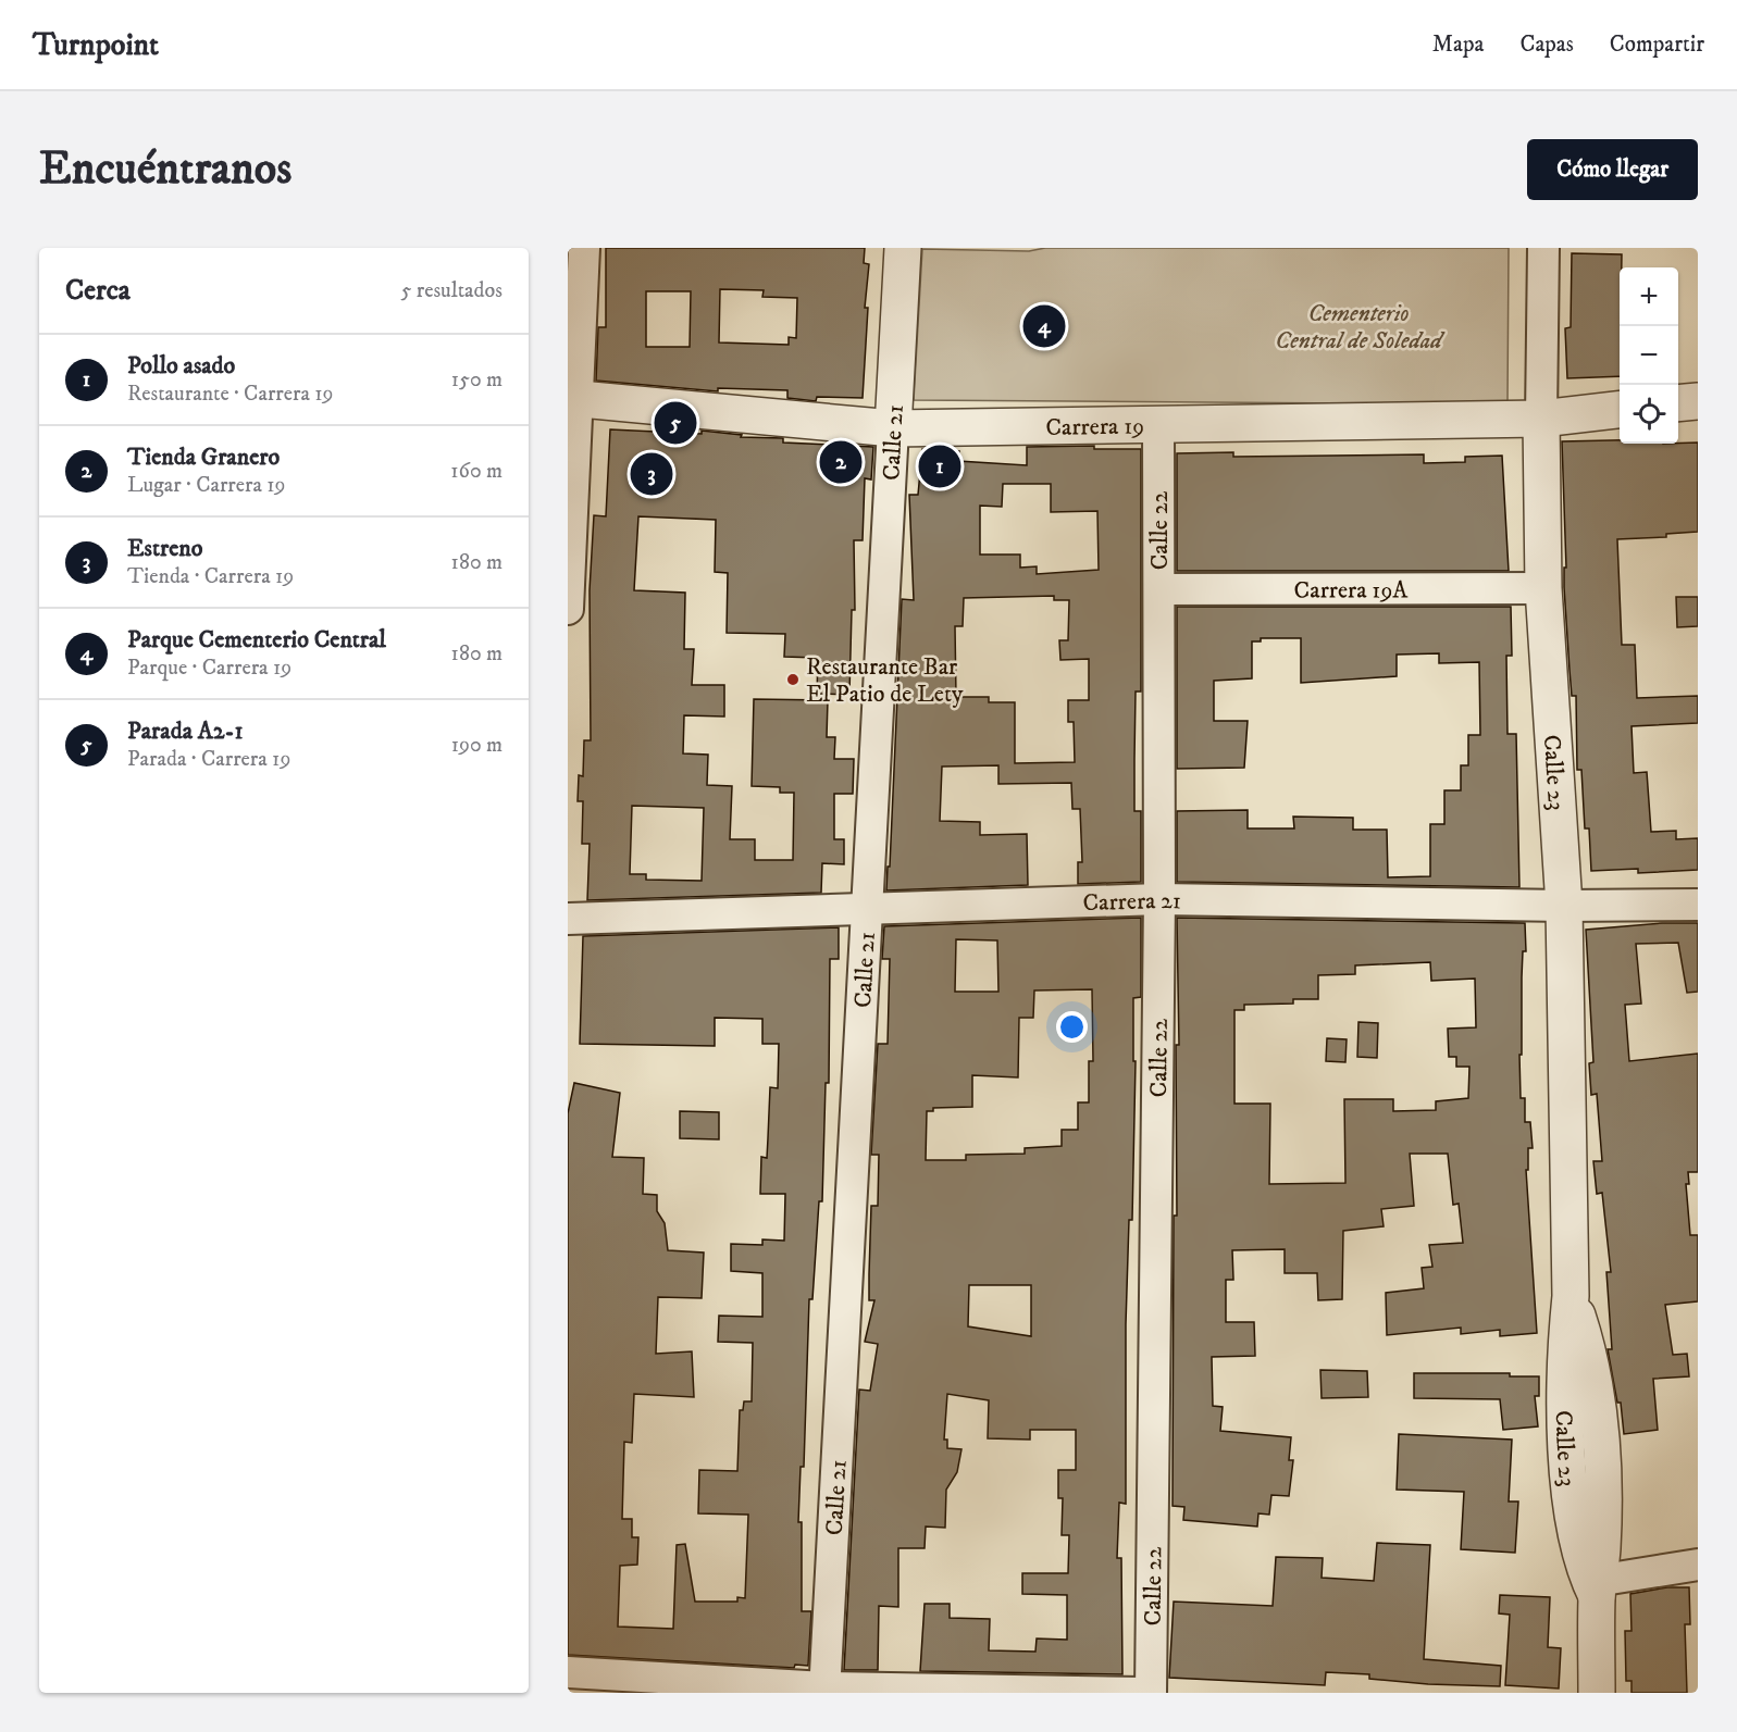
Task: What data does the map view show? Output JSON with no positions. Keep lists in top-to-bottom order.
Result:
{
  "streets": {
    "street": [
      "Carrera 19",
      "Calle 21",
      "Calle 22",
      "Carrera 19A",
      "Calle 23",
      "Carrera 21"
    ]
  },
  "crossings": [
    ["Carrera 19", "Calle 21"],
    ["Carrera 19", "Calle 22"],
    ["Carrera 19", "Calle 23"],
    ["Calle 21", "Carrera 21"],
    ["Calle 22", "Carrera 19A"],
    ["Calle 22", "Carrera 21"],
    ["Carrera 19A", "Calle 23"],
    ["Calle 23", "Carrera 21"]
  ],
  "parks": ["Cementerio Central de Soledad"],
  "places": ["Restaurante Bar El Patio de Lety"],
  "page": {
    "header": "Turnpoint",
    "nav": ["Mapa", "Capas", "Compartir"],
    "buttons": "Cómo llegar",
    "title": "Encuéntranos",
    "heading": ["Cerca", "5 resultados"],
    "map_buttons": ["+", "−"],
    "pins": [
      "4",
      "5",
      "2",
      "1",
      "3"
    ],
    "list": [
      {
        "mark": "1",
        "name": "Pollo asado",
        "note": "Restaurante · Carrera 19",
        "value": "150 m"
      },
      {
        "mark": "2",
        "name": "Tienda Granero",
        "note": "Lugar · Carrera 19",
        "value": "160 m"
      },
      {
        "mark": "3",
        "name": "Estreno",
        "note": "Tienda · Carrera 19",
        "value": "180 m"
      },
      {
        "mark": "4",
        "name": "Parque Cementerio Central",
        "note": "Parque · Carrera 19",
        "value": "180 m"
      },
      {
        "mark": "5",
        "name": "Parada A2-1",
        "note": "Parada · Carrera 19",
        "value": "190 m"
      }
    ]
  }
}
